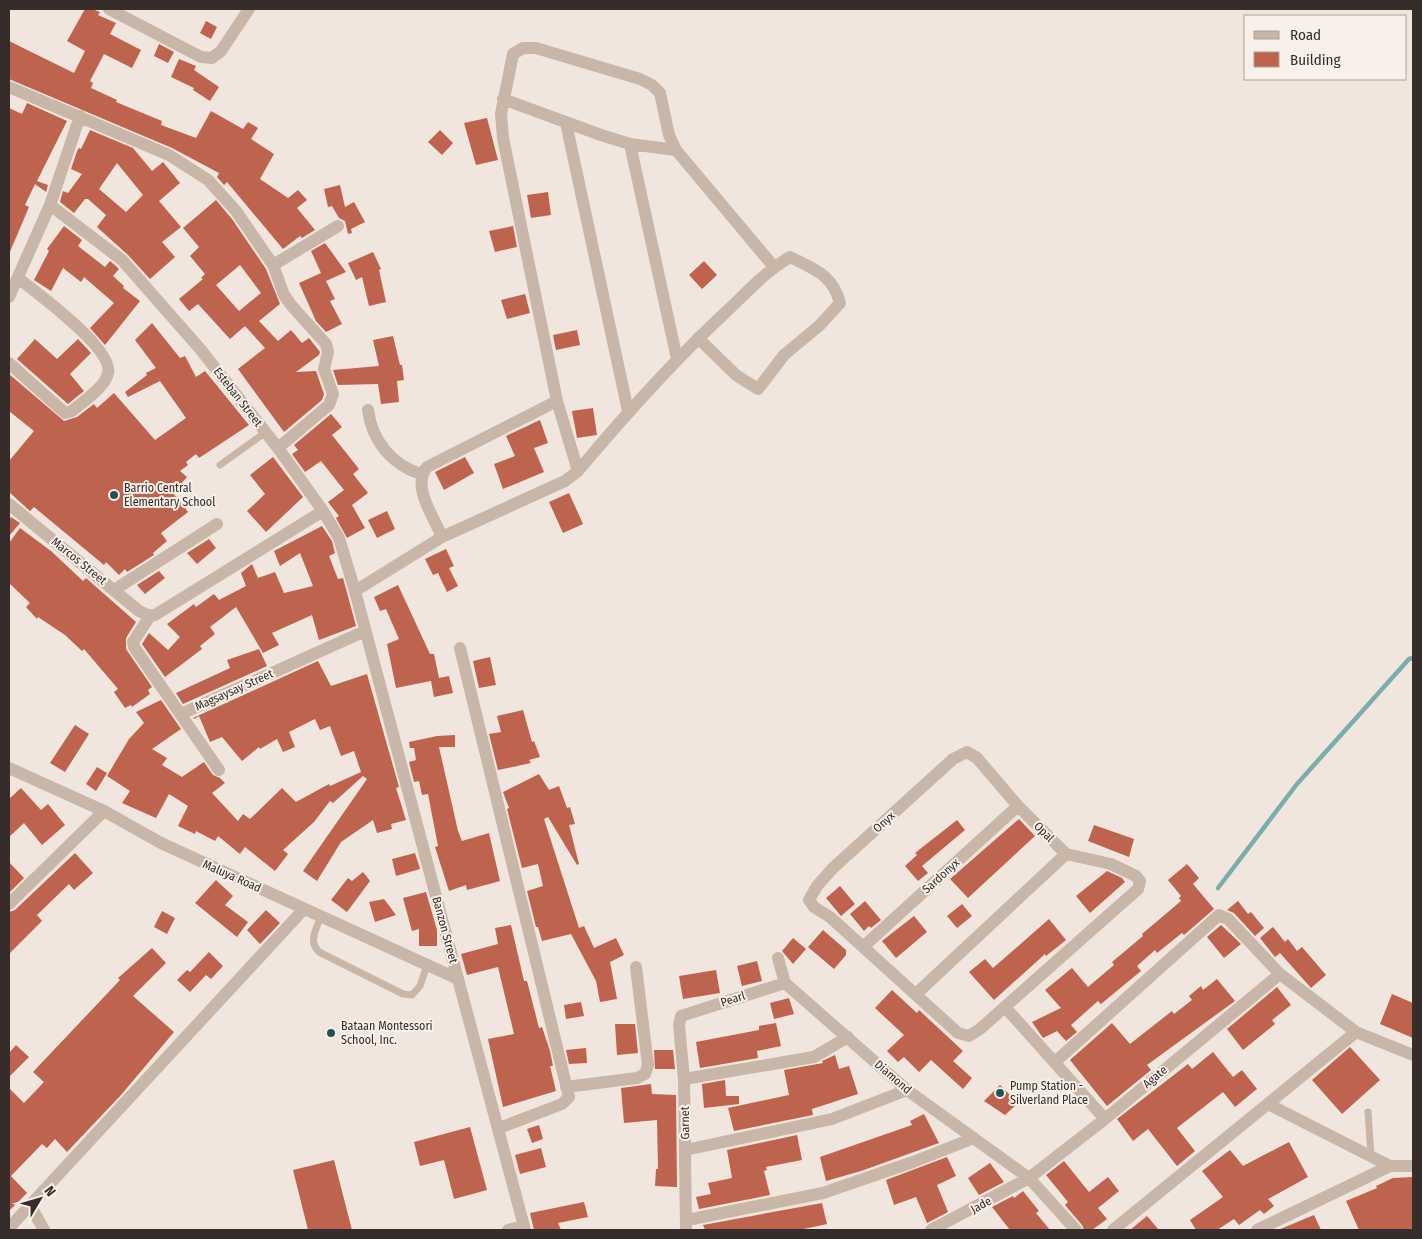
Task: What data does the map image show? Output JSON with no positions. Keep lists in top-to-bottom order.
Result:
{
  "streets": {
    "street": [
      "Esteban Street",
      "Marcos Street",
      "Magsaysay Street",
      "Onyx",
      "Opal",
      "Maluya Road",
      "Sardonyx",
      "Banzon Street",
      "Pearl",
      "Diamond",
      "Agate",
      "Garnet",
      "Jade"
    ]
  },
  "crossings": [
    ["Esteban Street", "Magsaysay Street"],
    ["Esteban Street", "Banzon Street"],
    ["Marcos Street", "Magsaysay Street"],
    ["Magsaysay Street", "Banzon Street"],
    ["Onyx", "Opal"],
    ["Onyx", "Sardonyx"],
    ["Opal", "Sardonyx"],
    ["Maluya Road", "Banzon Street"],
    ["Pearl", "Diamond"],
    ["Pearl", "Garnet"],
    ["Diamond", "Agate"],
    ["Diamond", "Jade"],
    ["Agate", "Jade"]
  ],
  "places": ["Barrio Central Elementary School", "Bataan Montessori School, Inc.", "Pump Station - Silverland Place"],
  "legend": ["Road", "Building"],
  "north": "top right"
}
